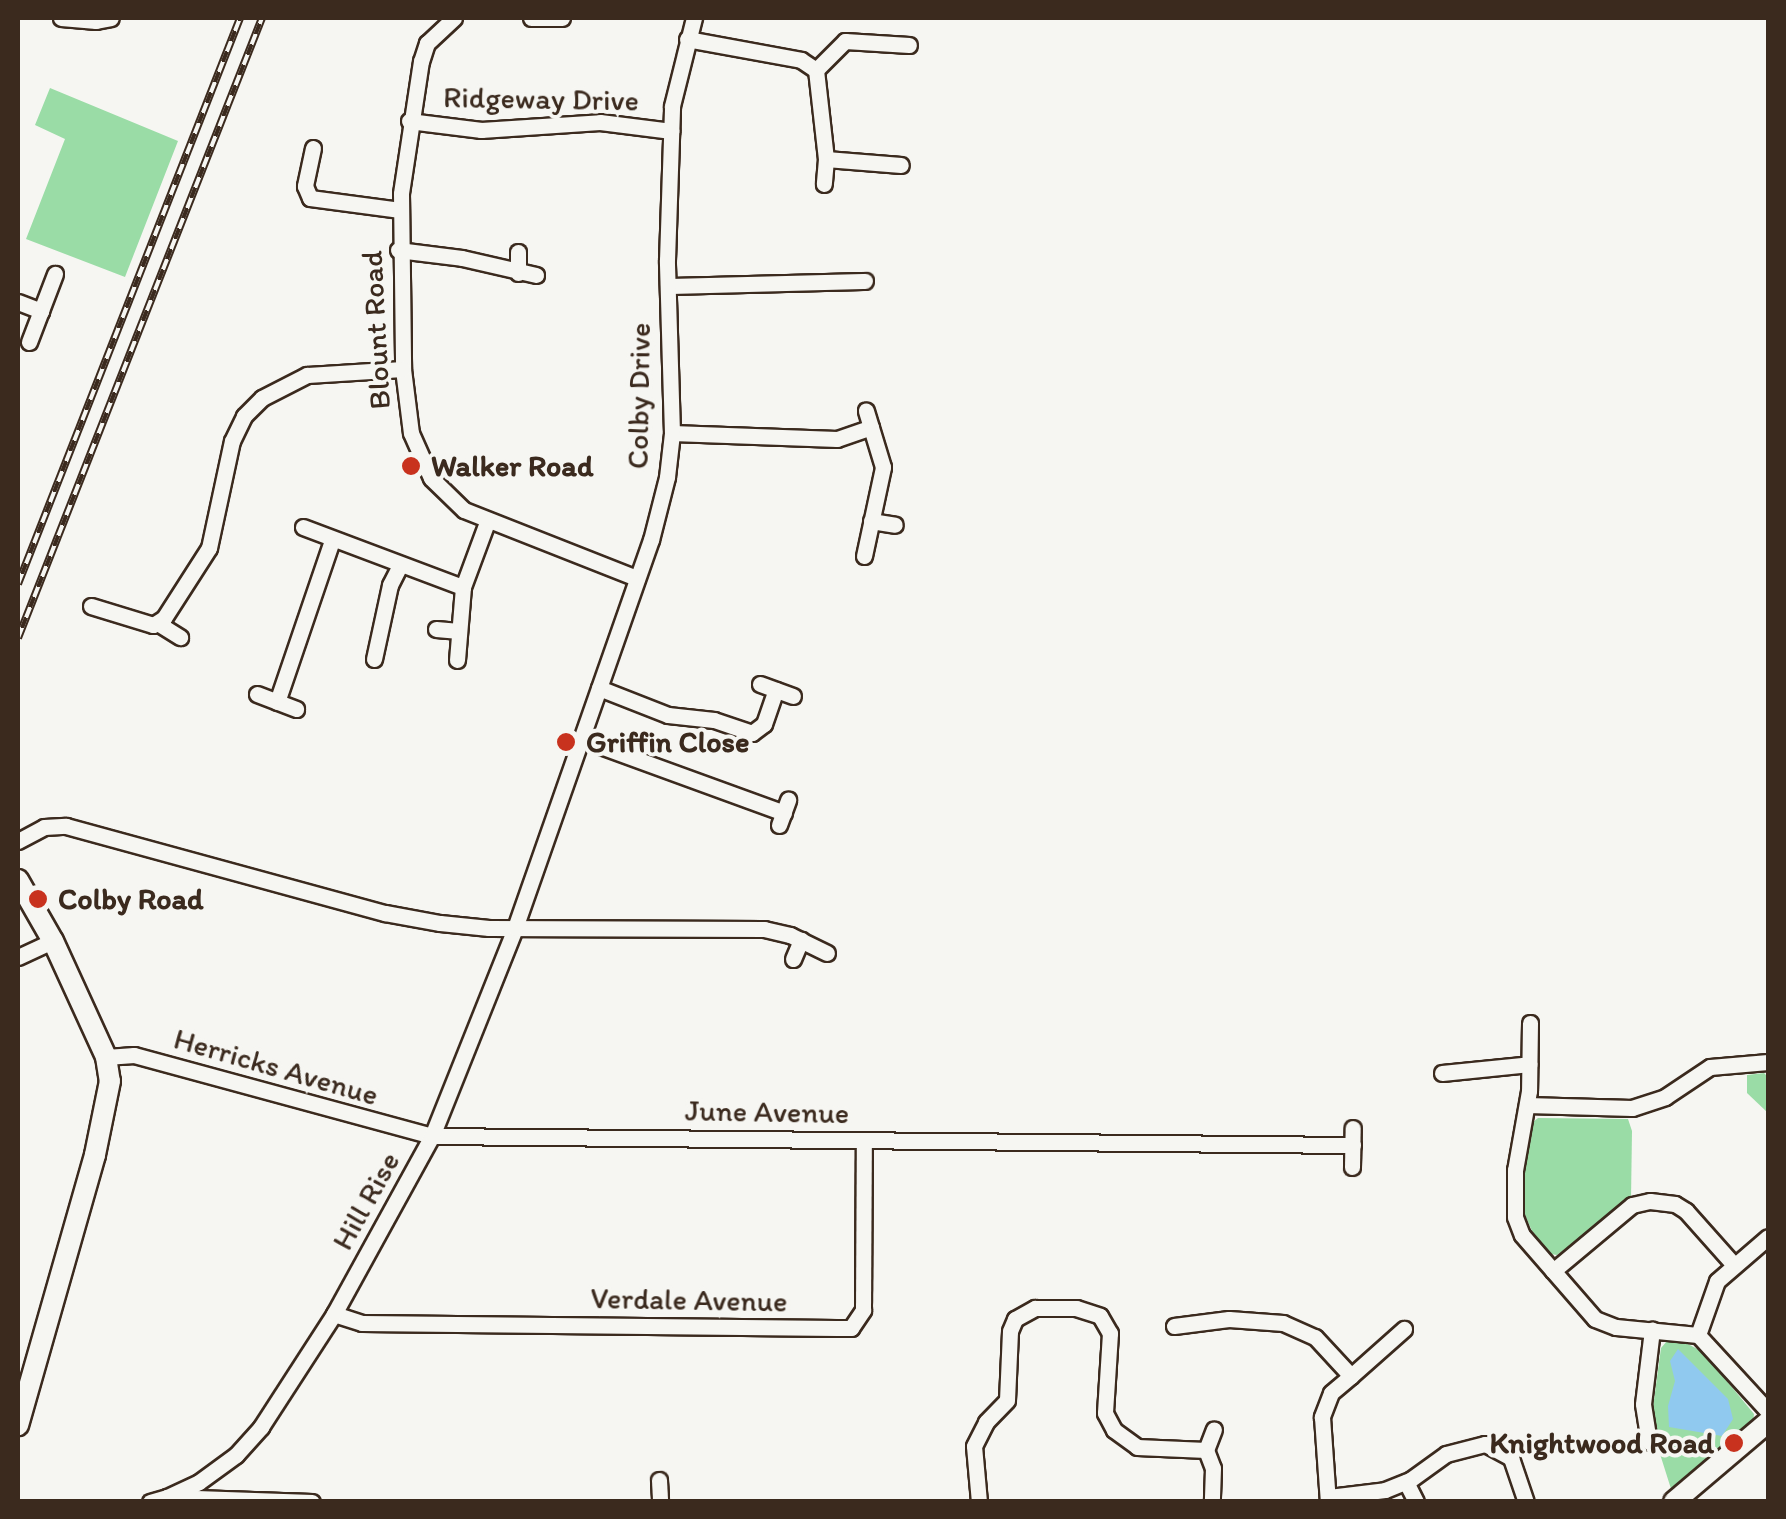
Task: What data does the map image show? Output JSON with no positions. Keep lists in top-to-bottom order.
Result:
{
  "streets": {
    "street": [
      "Ridgeway Drive",
      "Blount Road",
      "Colby Drive",
      "Herricks Avenue",
      "June Avenue",
      "Hill Rise",
      "Verdale Avenue"
    ]
  },
  "crossings": [
    ["Ridgeway Drive", "Blount Road"],
    ["Ridgeway Drive", "Colby Drive"],
    ["Blount Road", "Colby Drive"],
    ["Colby Drive", "Hill Rise"],
    ["Herricks Avenue", "June Avenue"],
    ["Herricks Avenue", "Hill Rise"],
    ["June Avenue", "Hill Rise"],
    ["June Avenue", "Verdale Avenue"],
    ["Hill Rise", "Verdale Avenue"]
  ],
  "places": [
    "Walker Road",
    "Griffin Close",
    "Colby Road",
    "Knightwood Road"
  ]
}
